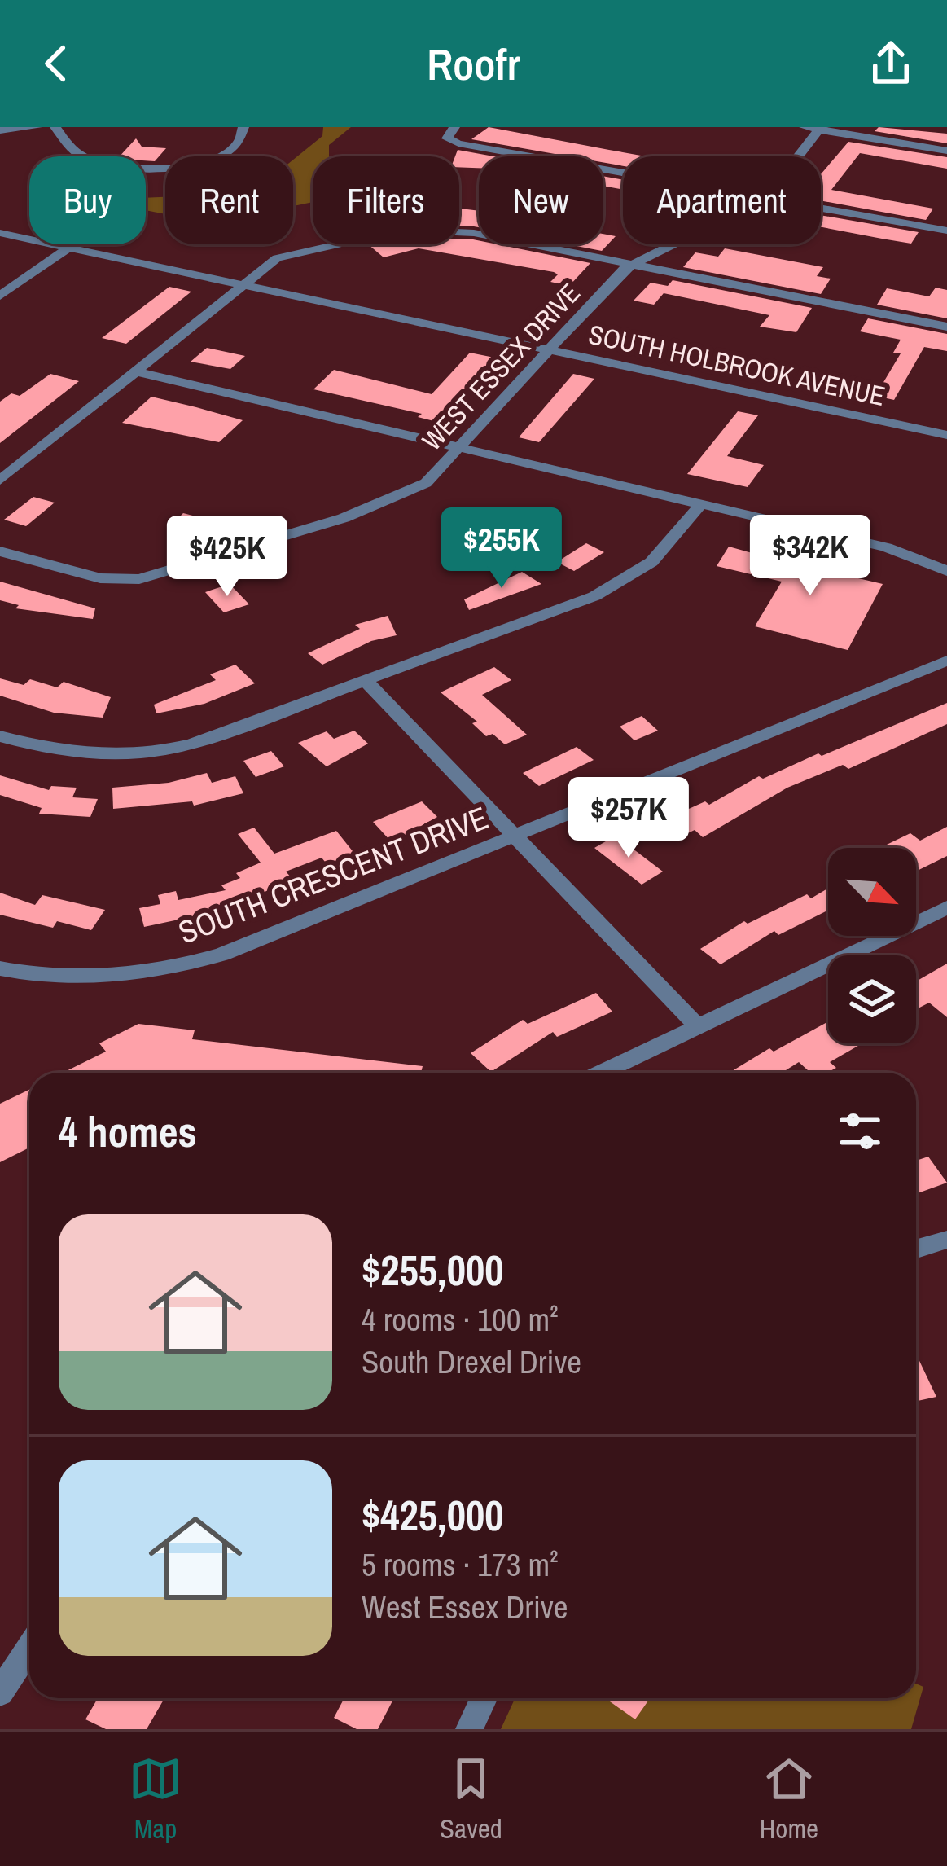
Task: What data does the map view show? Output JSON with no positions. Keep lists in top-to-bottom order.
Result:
{
  "streets": {
    "street": ["SOUTH HOLBROOK AVENUE", "WEST ESSEX DRIVE", "SOUTH CRESCENT DRIVE"]
  },
  "crossings": [
    ["SOUTH HOLBROOK AVENUE", "WEST ESSEX DRIVE"]
  ],
  "north": "bottom right",
  "page": {
    "header": "Roofr",
    "chip": [
      "Buy",
      "Rent",
      "Filters",
      "New",
      "Apartment"
    ],
    "price": [
      "$255K",
      "$342K",
      "$425K",
      "$257K"
    ],
    "heading": "4 homes",
    "list": [
      {
        "name": "$255,000",
        "note": "4 rooms · 100 m² · South Drexel Drive"
      },
      {
        "name": "$425,000",
        "note": "5 rooms · 173 m² · West Essex Drive"
      }
    ],
    "tabs": ["Map", "Saved", "Home"]
  }
}
